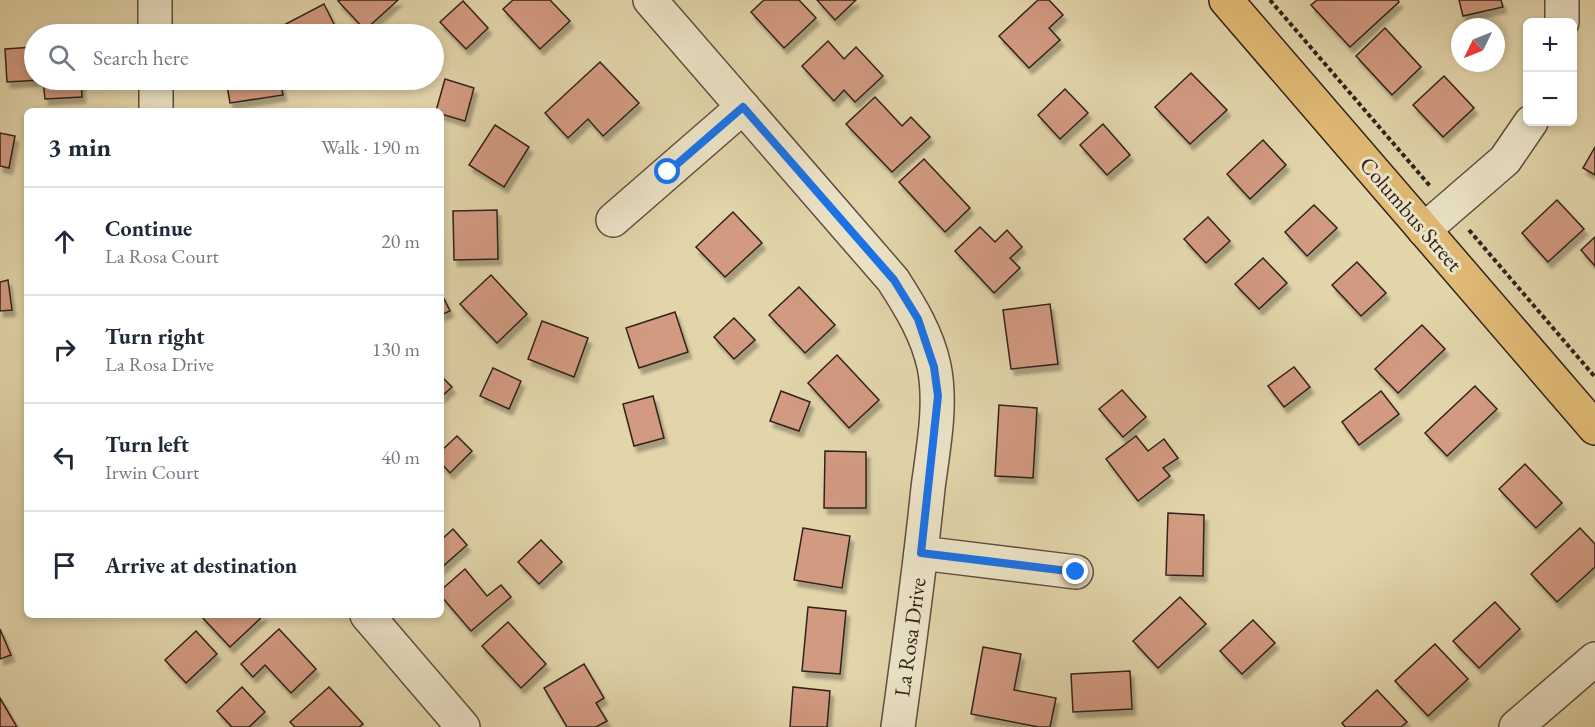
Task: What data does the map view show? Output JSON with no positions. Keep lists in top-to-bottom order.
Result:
{
  "streets": {
    "main road": ["Columbus Street"],
    "street": ["La Rosa Drive"]
  },
  "north": "bottom left",
  "page": {
    "map_buttons": ["+", "−"],
    "search": "Search here",
    "heading": ["3 min", "Walk · 190 m"],
    "list": [
      ["Continue", "La Rosa Court", "20 m"],
      ["Turn right", "La Rosa Drive", "130 m"],
      ["Turn left", "Irwin Court", "40 m"],
      "Arrive at destination"
    ]
  }
}
